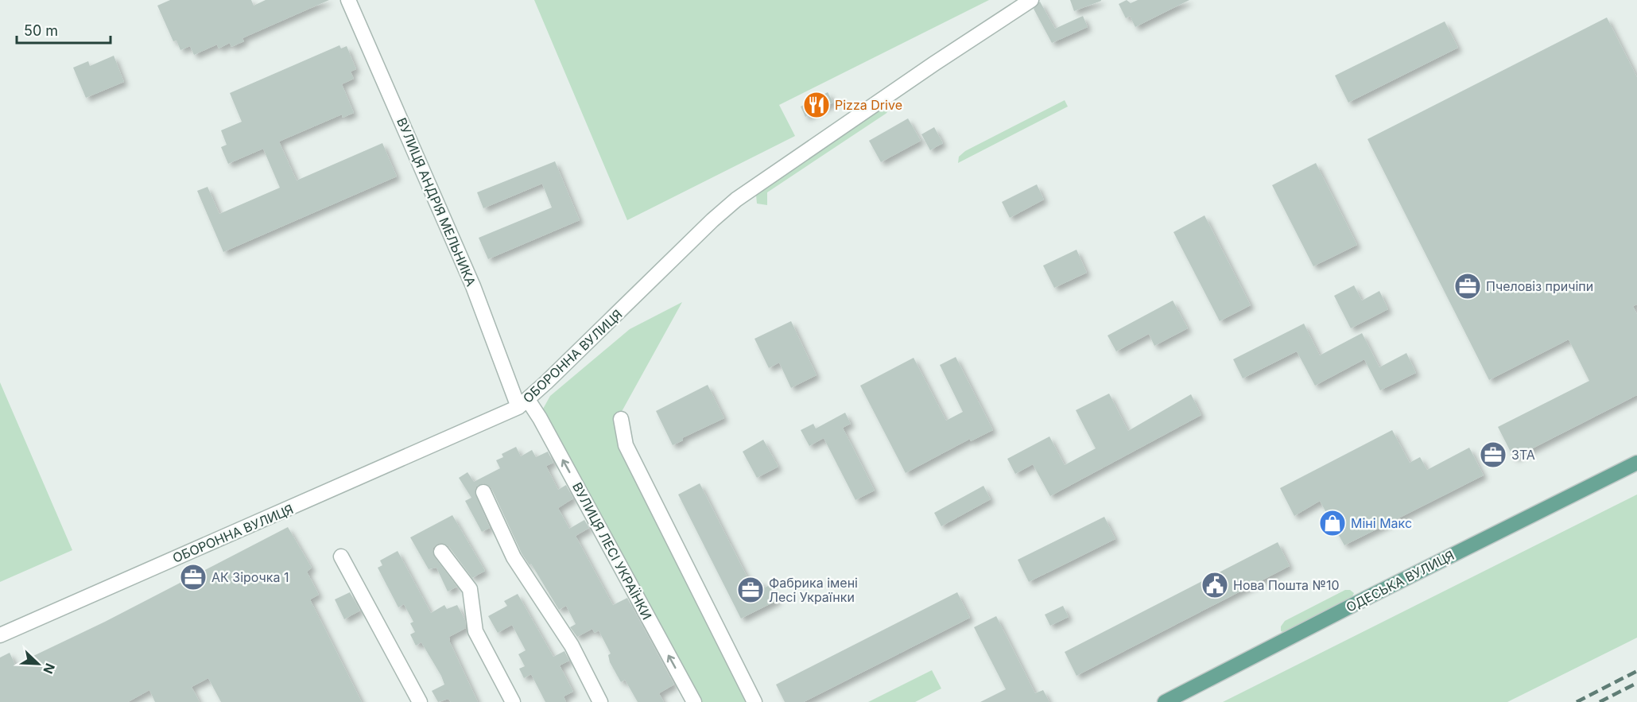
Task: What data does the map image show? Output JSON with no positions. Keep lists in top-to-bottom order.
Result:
{
  "streets": {
    "main road": ["ОДЕСЬКА ВУЛИЦЯ"],
    "street": ["ВУЛИЦЯ АНДРІЯ МЕЛЬНИКА", "ОБОРОННА ВУЛИЦЯ", "ВУЛИЦЯ ЛЕСІ УКРАЇНКИ"]
  },
  "crossings": [
    ["ВУЛИЦЯ АНДРІЯ МЕЛЬНИКА", "ОБОРОННА ВУЛИЦЯ"],
    ["ВУЛИЦЯ АНДРІЯ МЕЛЬНИКА", "ВУЛИЦЯ ЛЕСІ УКРАЇНКИ"],
    ["ОБОРОННА ВУЛИЦЯ", "ВУЛИЦЯ ЛЕСІ УКРАЇНКИ"]
  ],
  "places": {
    "restaurant": ["Pizza Drive"],
    "office": [
      "Пчеловіз причіпи",
      "ЗТА",
      "АК Зірочка 1",
      "Фабрика імені Лесі Українки"
    ],
    "shop": ["Міні Макс"],
    "public building": ["Нова Пошта №10"]
  },
  "scale_bar": "50 m",
  "north": "bottom right"
}
